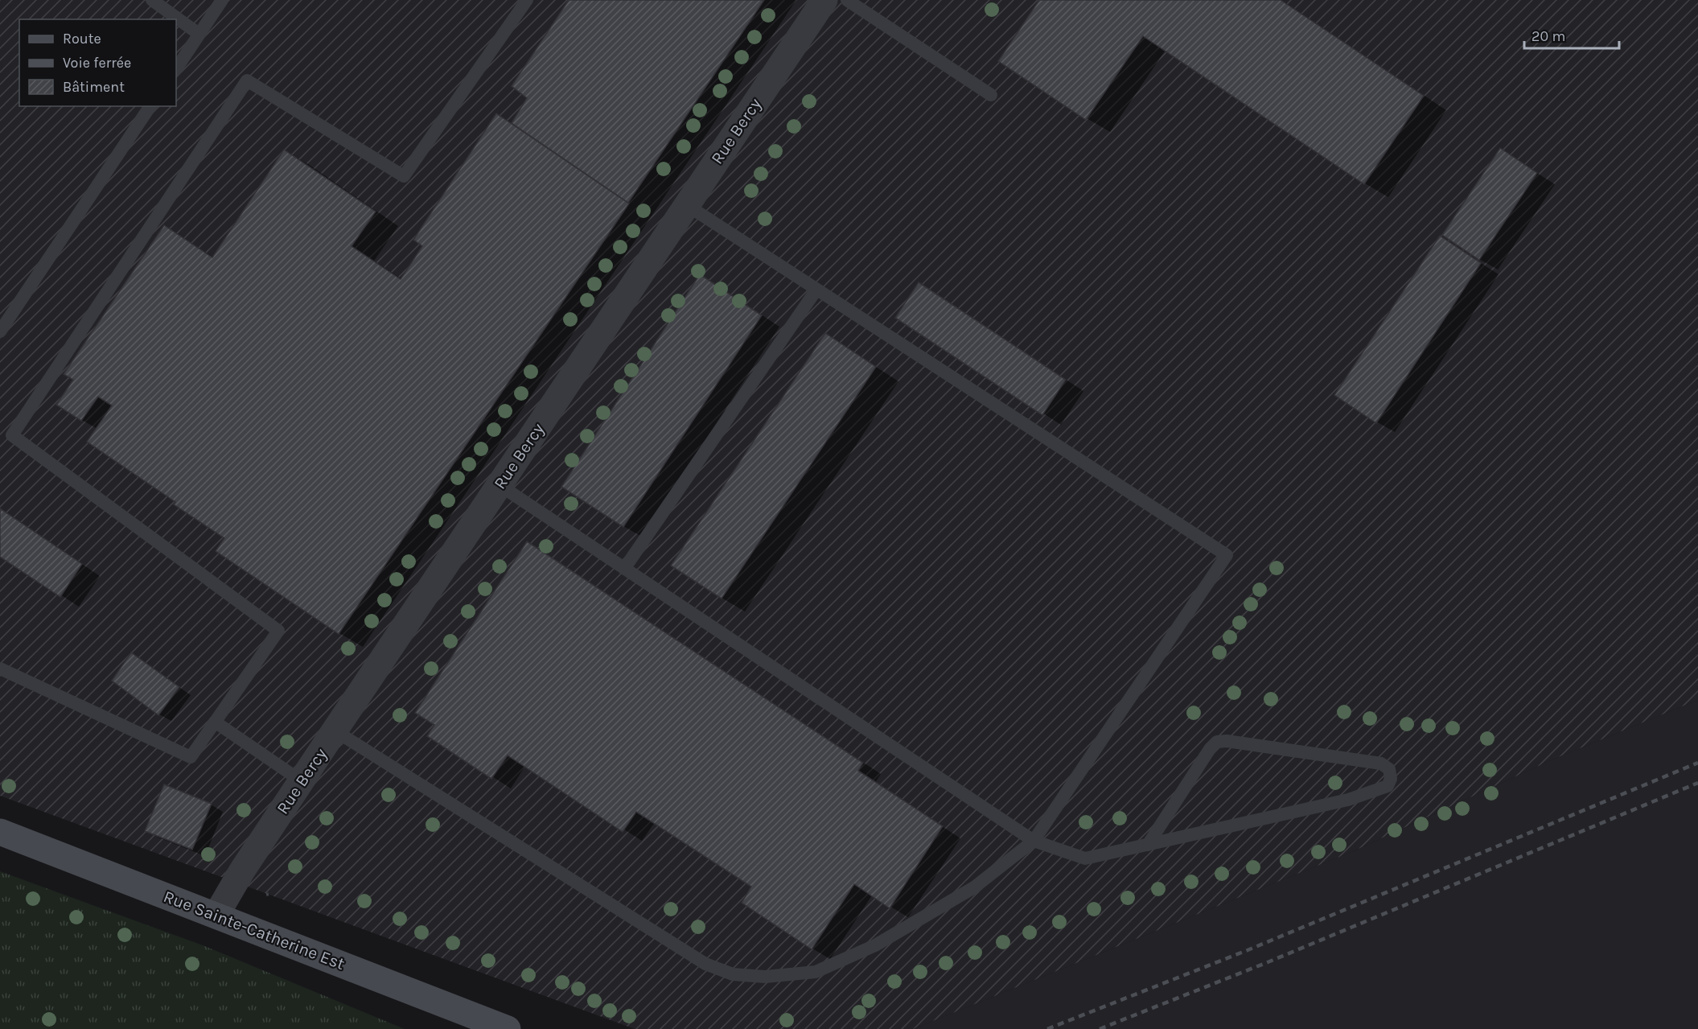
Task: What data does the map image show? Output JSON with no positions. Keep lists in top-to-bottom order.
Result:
{
  "streets": {
    "street": ["Rue Bercy", "Rue Sainte-Catherine Est"]
  },
  "crossings": [
    ["Rue Bercy", "Rue Sainte-Catherine Est"]
  ],
  "legend": ["Route", "Voie ferrée", "Bâtiment"],
  "scale_bar": "20 m"
}
